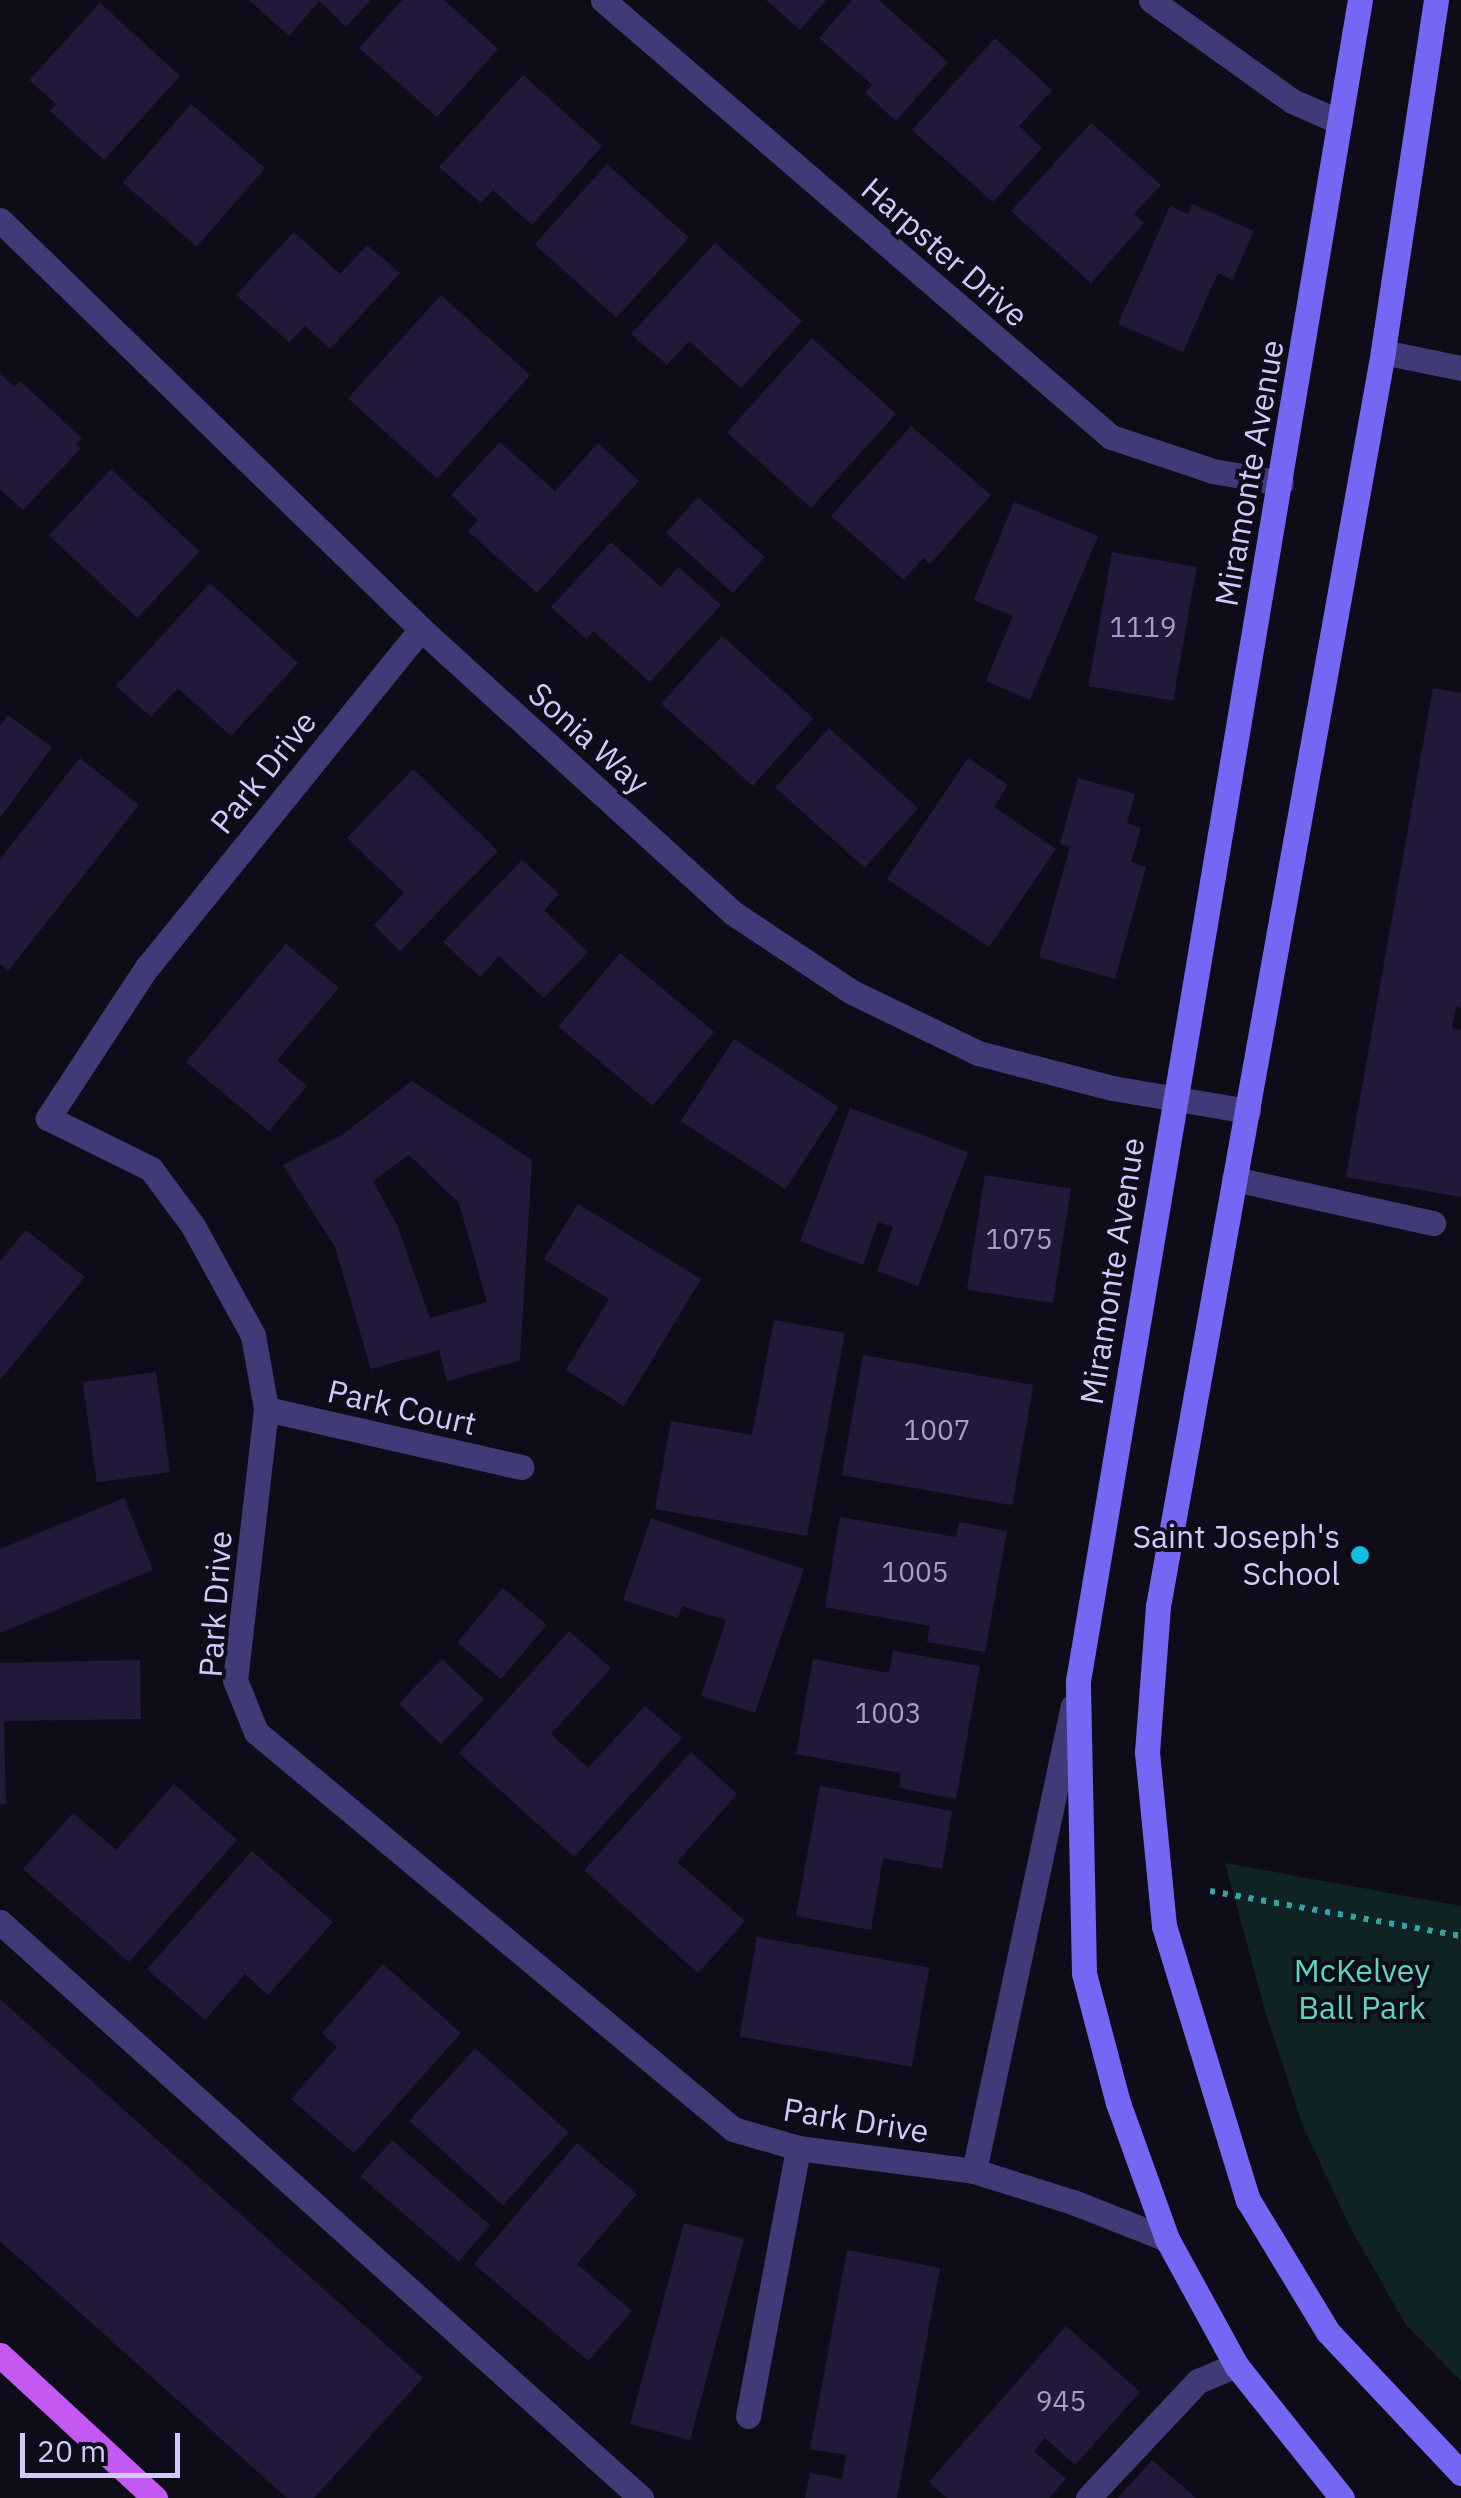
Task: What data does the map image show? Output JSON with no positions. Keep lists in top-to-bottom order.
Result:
{
  "streets": {
    "main road": ["Miramonte Avenue"],
    "street": [
      "Harpster Drive",
      "Sonia Way",
      "Park Drive",
      "Park Court"
    ]
  },
  "crossings": [
    ["Harpster Drive", "Miramonte Avenue"],
    ["Miramonte Avenue", "Sonia Way"],
    ["Miramonte Avenue", "Park Drive"],
    ["Sonia Way", "Park Drive"],
    ["Park Drive", "Park Court"]
  ],
  "parks": ["McKelvey Ball Park"],
  "places": ["Saint Joseph's School"],
  "house_numbers": [
    "1119",
    "1075",
    "1007",
    "1005",
    "1003",
    "945"
  ],
  "scale_bar": "20 m"
}
